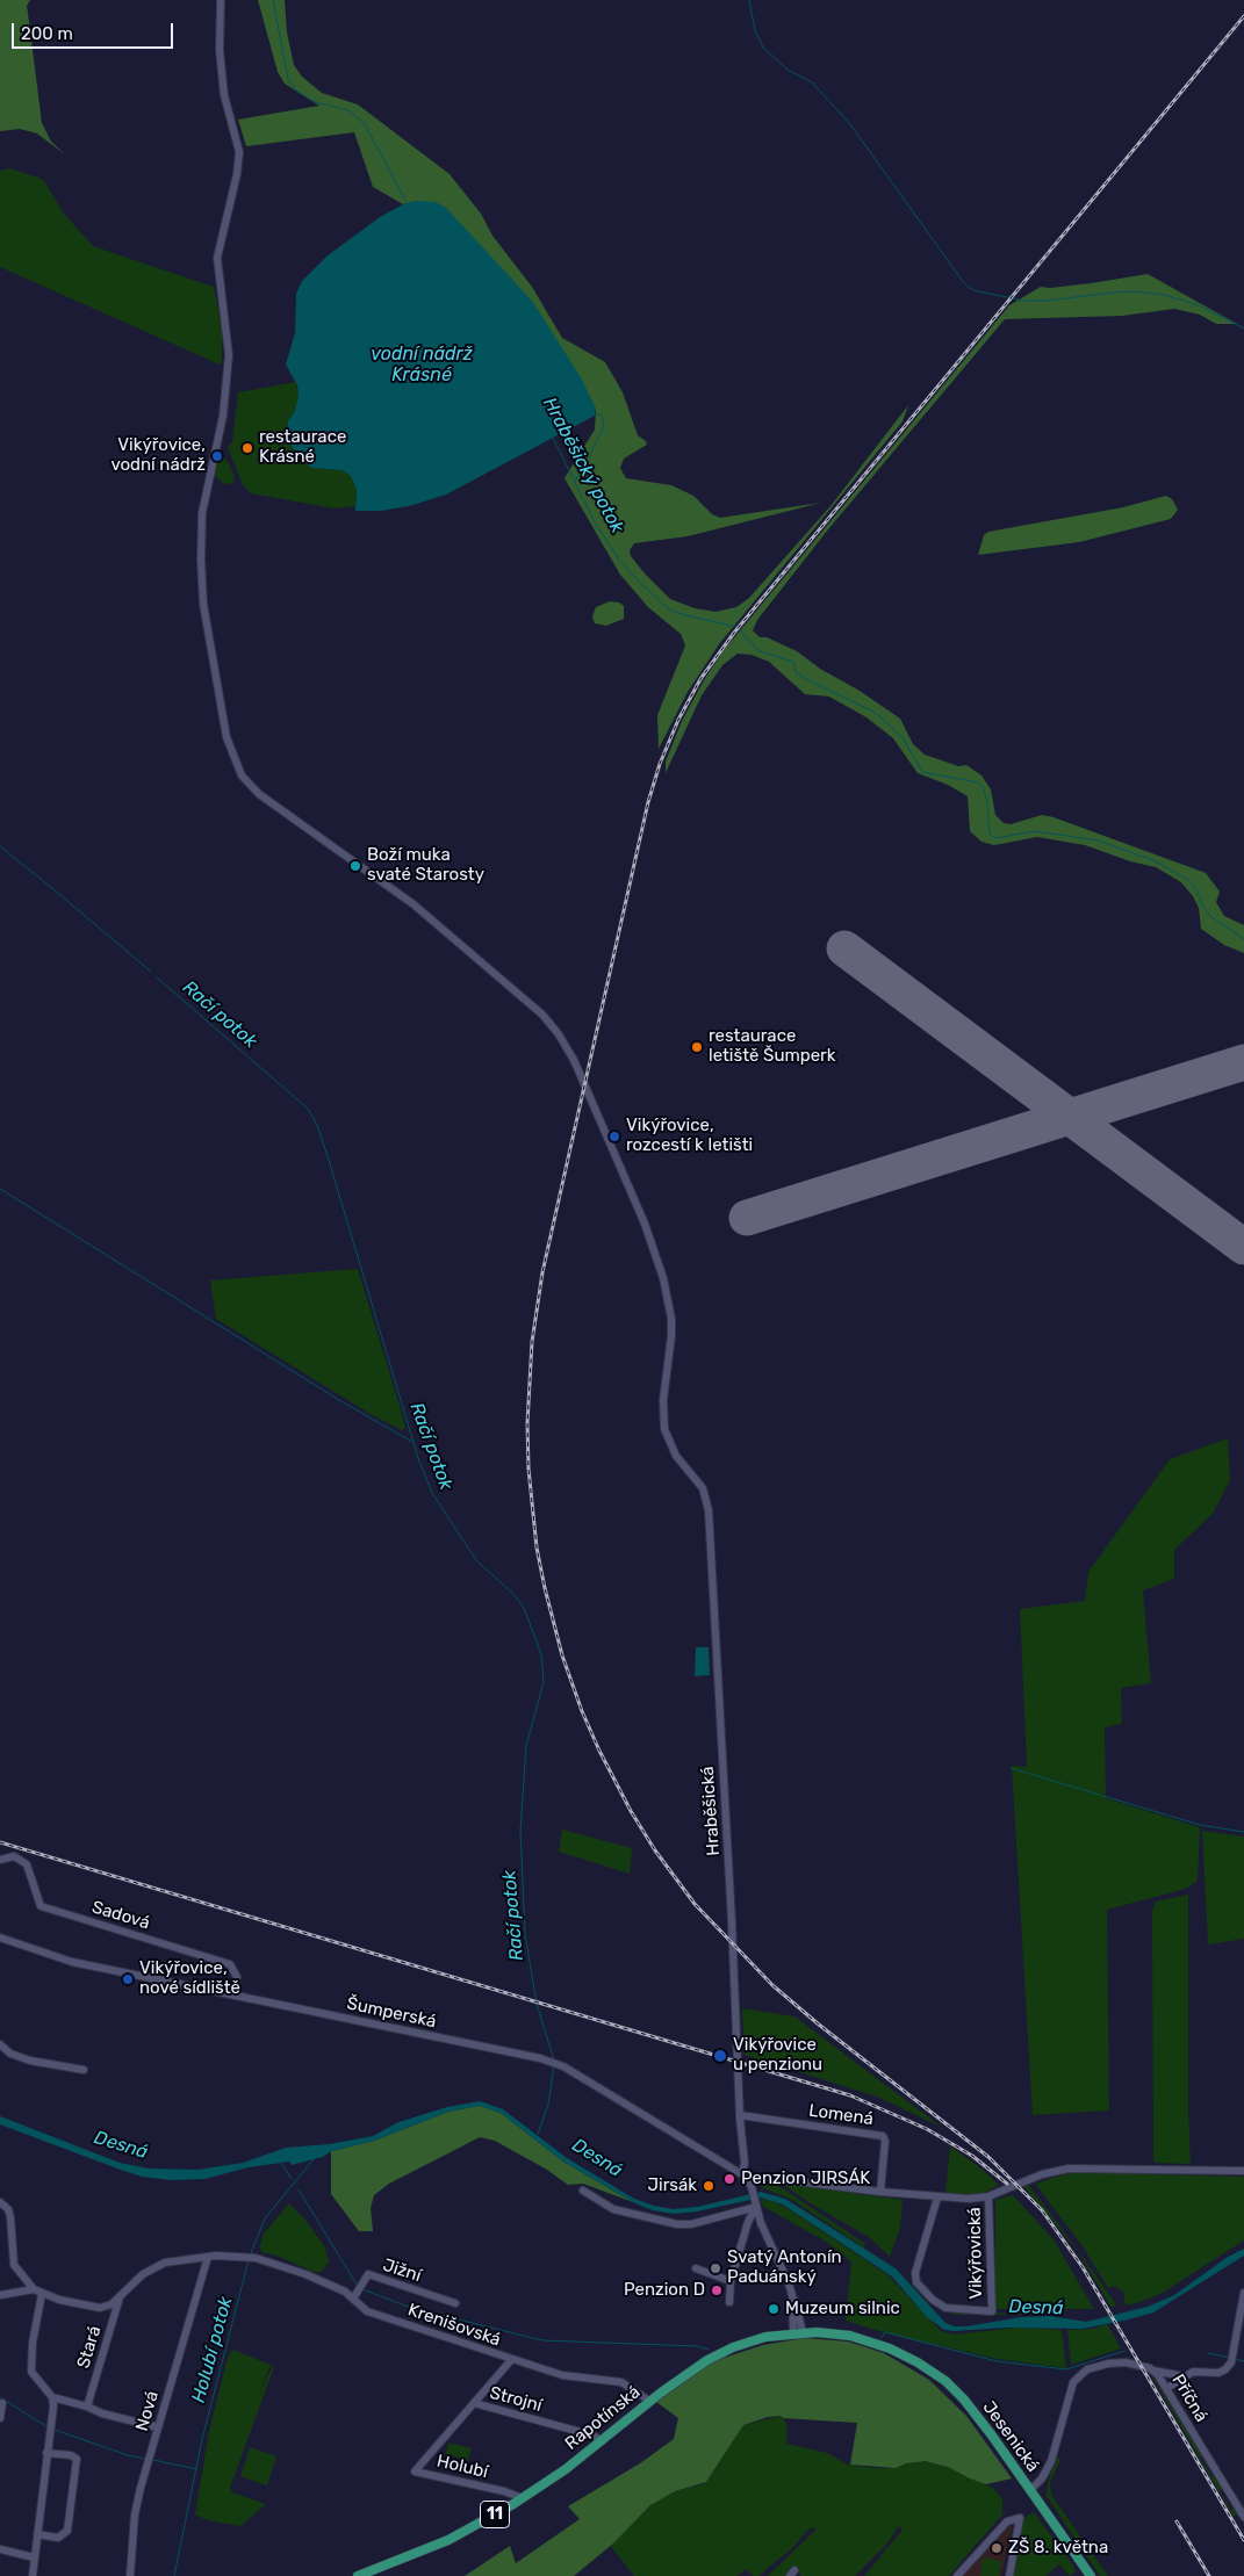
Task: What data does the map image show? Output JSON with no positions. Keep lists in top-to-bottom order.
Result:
{
  "streets": {
    "main road": ["Rapotínská", "Jesenická", "11"],
    "street": [
      "Hraběšická",
      "Sadová",
      "Šumperská",
      "Lomená",
      "Vikýřovická",
      "Jižní",
      "Krenišovská",
      "Stará",
      "Příčná",
      "Strojní",
      "Nová",
      "Holubí"
    ]
  },
  "crossings": [
    ["Hraběšická", "Šumperská"],
    ["Hraběšická", "Lomená"],
    ["Sadová", "Šumperská"],
    ["Šumperská", "Vikýřovická"],
    ["Lomená", "Vikýřovická"],
    ["Jižní", "Krenišovská"],
    ["Krenišovská", "Stará"],
    ["Krenišovská", "Strojní"],
    ["Krenišovská", "Nová"],
    ["Krenišovská", "Rapotínská"],
    ["Příčná", "Jesenická"],
    ["Strojní", "Rapotínská"],
    ["Strojní", "Holubí"],
    ["Rapotínská", "Jesenická"],
    ["Rapotínská", "Holubí"]
  ],
  "water": [
    "vodní nádrž Krásné",
    "Hraběšický potok",
    "Račí potok",
    "Desná",
    "Holubí potok"
  ],
  "places": [
    "restaurace Krásné",
    "Vikýřovice, vodní nádrž",
    "Boží muka svaté Starosty",
    "restaurace letiště Šumperk",
    "Vikýřovice, rozcestí k letišti",
    "Vikýřovice, nové sídliště",
    "Vikýřovice u penzionu",
    "Penzion JIRSÁK",
    "Jirsák",
    "Svatý Antonín Paduánský",
    "Penzion D",
    "Muzeum silnic",
    "ZŠ 8. května"
  ],
  "scale_bar": "200 m"
}
